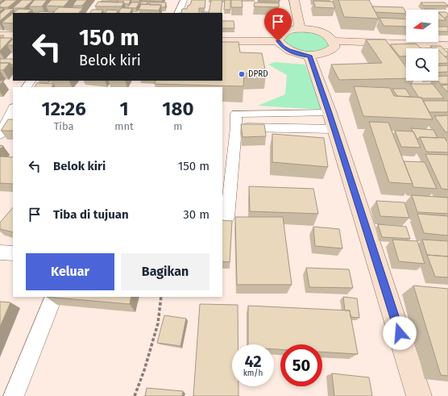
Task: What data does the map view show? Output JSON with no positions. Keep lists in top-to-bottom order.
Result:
{
  "places": ["DPRD"],
  "north": "left",
  "page": {
    "turn": ["150 m", "Belok kiri"],
    "eta": [
      "12:26",
      "Tiba",
      "1",
      "mnt",
      "180",
      "m"
    ],
    "list": [
      {
        "name": "Belok kiri",
        "value": "150 m"
      },
      {
        "name": "Tiba di tujuan",
        "value": "30 m"
      }
    ],
    "buttons": ["Keluar", "Bagikan"],
    "speed": "42 km/h",
    "limit": "50"
  }
}
